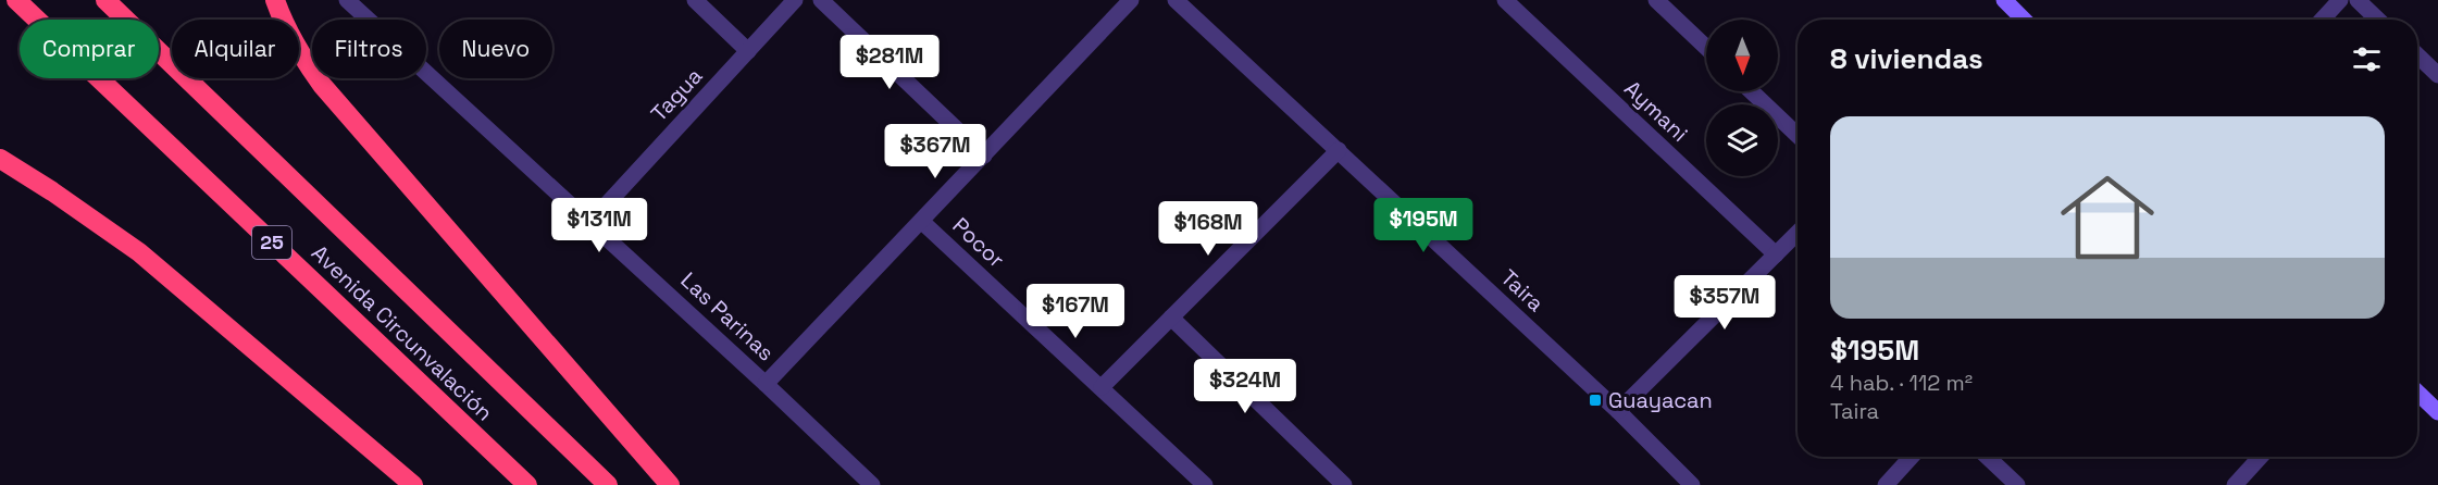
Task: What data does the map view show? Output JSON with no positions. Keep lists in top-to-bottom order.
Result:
{
  "streets": {
    "highway": ["25", "Avenida Circunvalación"],
    "street": [
      "Tagua",
      "Aymani",
      "Pocor",
      "Taira",
      "Las Parinas"
    ]
  },
  "crossings": [
    ["Tagua", "Las Parinas"]
  ],
  "places": {
    "transit": ["Guayacan"]
  },
  "north": "bottom",
  "page": {
    "chip": [
      "Comprar",
      "Alquilar",
      "Filtros",
      "Nuevo"
    ],
    "heading": "8 viviendas",
    "price": [
      "$281M",
      "$367M",
      "$131M",
      "$195M",
      "$168M",
      "$357M",
      "$167M",
      "$324M"
    ],
    "list": [
      {
        "name": "$195M",
        "note": "4 hab. · 112 m² · Taira"
      }
    ]
  }
}
